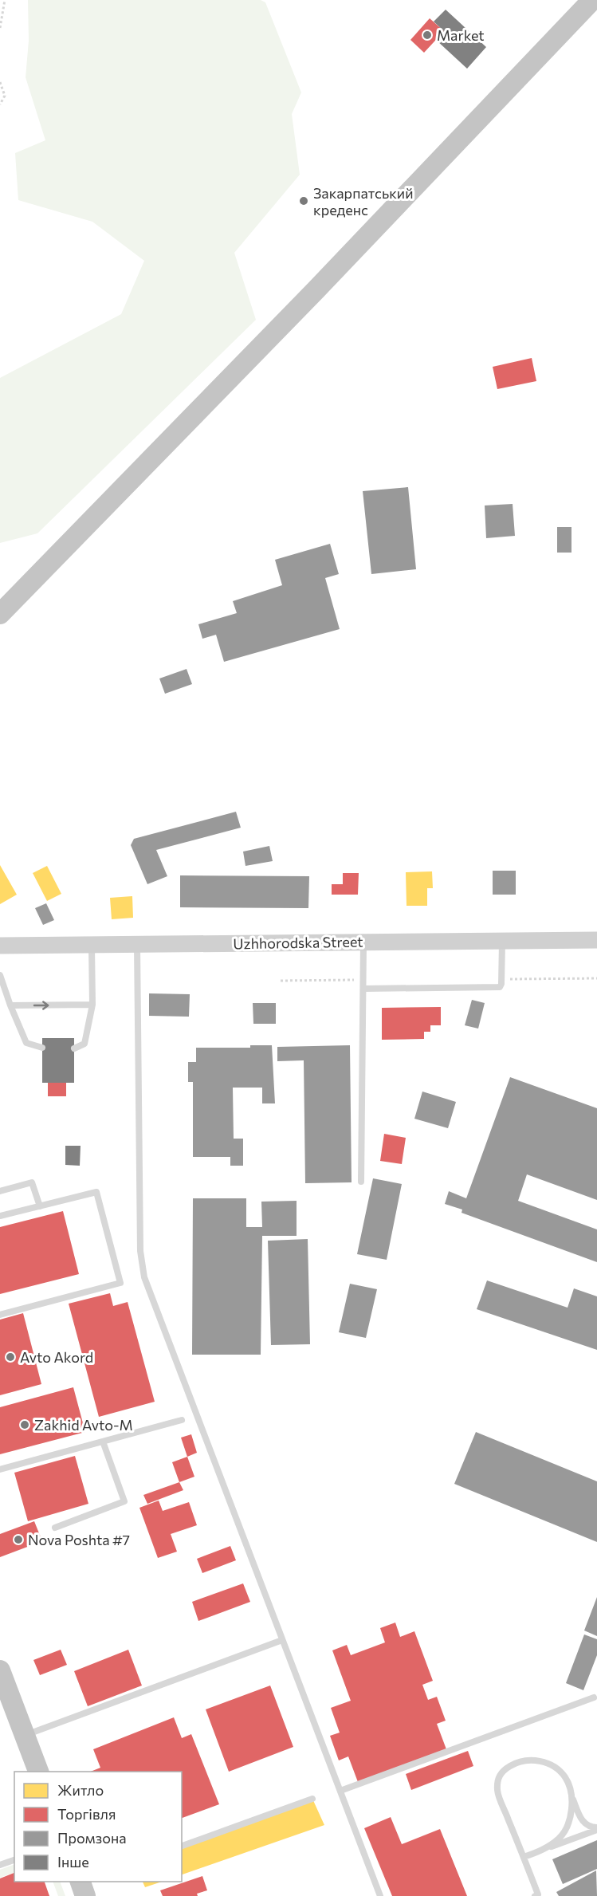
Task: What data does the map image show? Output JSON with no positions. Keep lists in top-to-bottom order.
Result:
{
  "streets": {
    "main road": ["Uzhhorodska Street"]
  },
  "places": [
    "Market",
    "Закарпатський креденс",
    "Avto Akord",
    "Zakhid Avto-M",
    "Nova Poshta #7"
  ],
  "legend": [
    "Житло",
    "Торгівля",
    "Промзона",
    "Інше"
  ]
}
